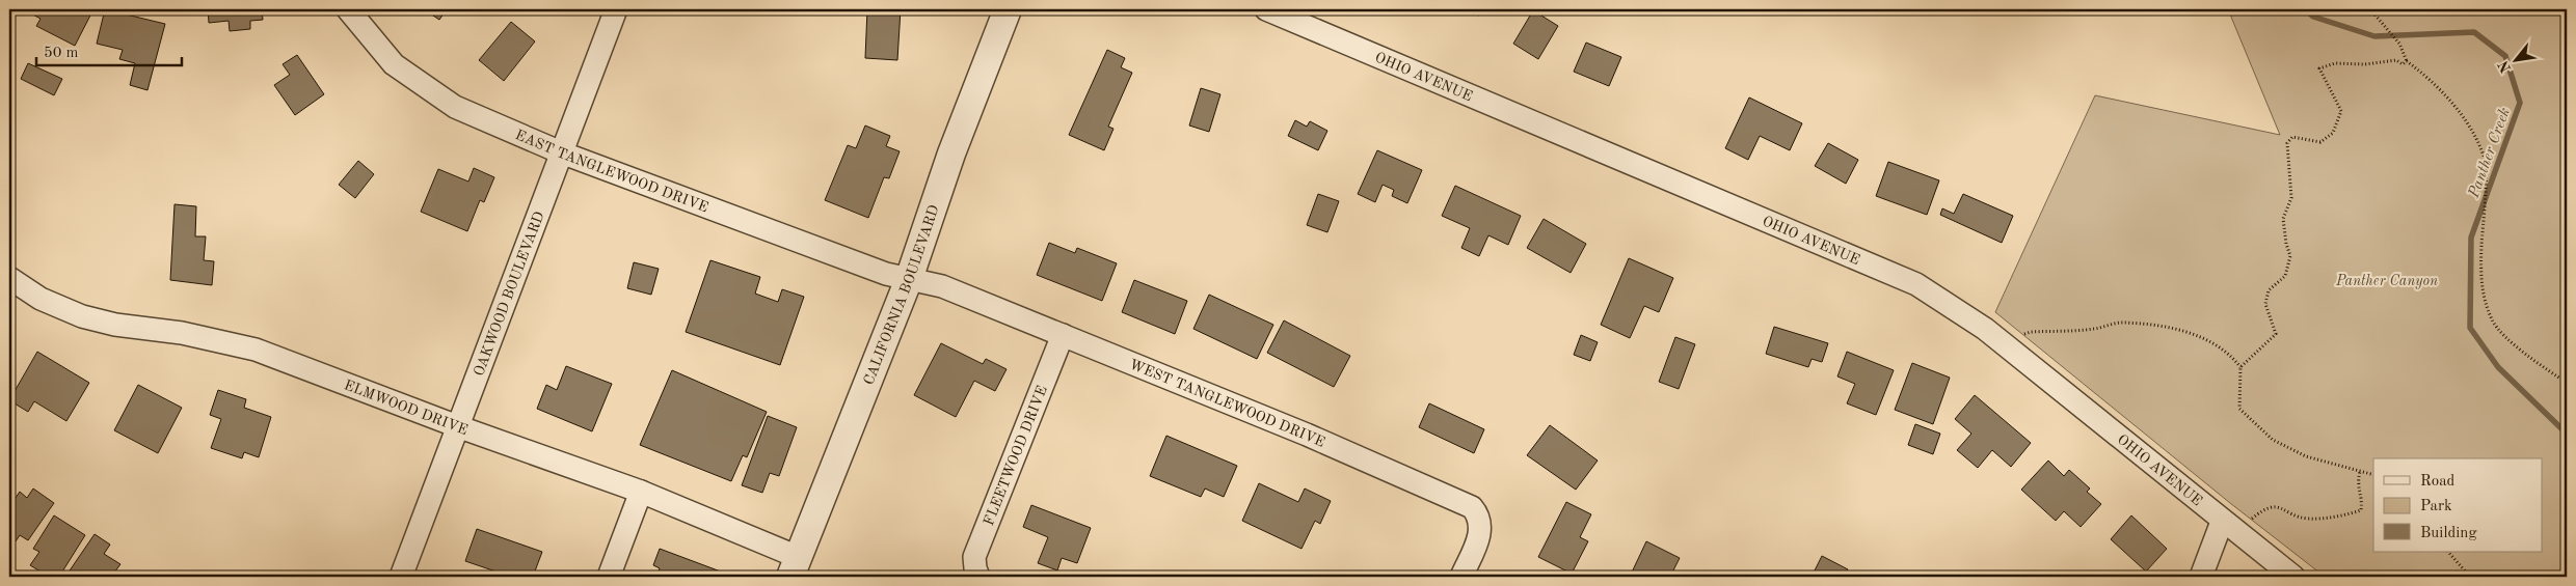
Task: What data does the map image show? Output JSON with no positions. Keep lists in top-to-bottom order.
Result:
{
  "streets": {
    "street": [
      "OHIO AVENUE",
      "EAST TANGLEWOOD DRIVE",
      "OAKWOOD BOULEVARD",
      "CALIFORNIA BOULEVARD",
      "WEST TANGLEWOOD DRIVE",
      "ELMWOOD DRIVE",
      "FLEETWOOD DRIVE"
    ]
  },
  "crossings": [
    ["EAST TANGLEWOOD DRIVE", "OAKWOOD BOULEVARD"],
    ["EAST TANGLEWOOD DRIVE", "CALIFORNIA BOULEVARD"],
    ["EAST TANGLEWOOD DRIVE", "WEST TANGLEWOOD DRIVE"],
    ["OAKWOOD BOULEVARD", "ELMWOOD DRIVE"],
    ["CALIFORNIA BOULEVARD", "WEST TANGLEWOOD DRIVE"],
    ["CALIFORNIA BOULEVARD", "ELMWOOD DRIVE"],
    ["WEST TANGLEWOOD DRIVE", "FLEETWOOD DRIVE"]
  ],
  "water": ["Panther Creek"],
  "parks": ["Panther Canyon"],
  "legend": ["Road", "Park", "Building"],
  "scale_bar": "50 m",
  "north": "bottom left"
}
